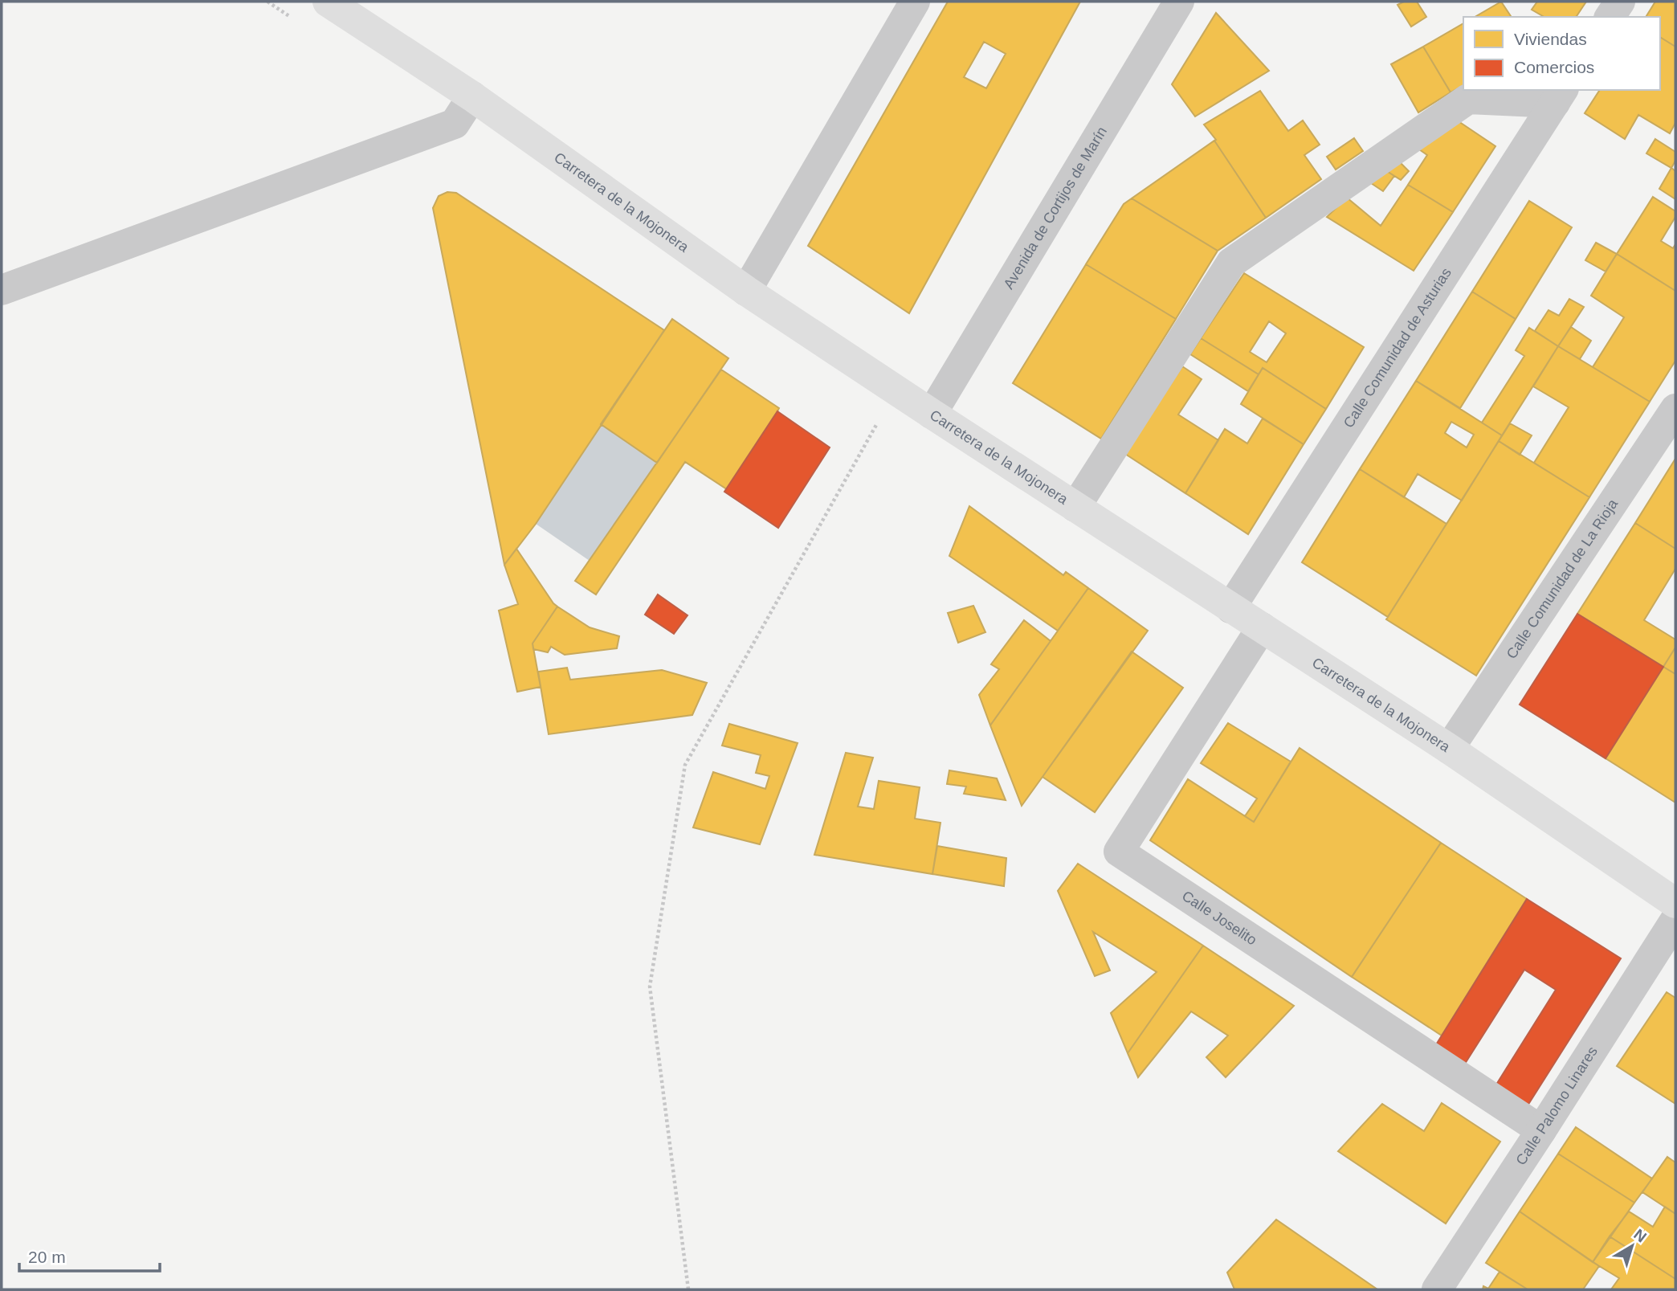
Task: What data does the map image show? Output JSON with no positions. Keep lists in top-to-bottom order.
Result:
{
  "streets": {
    "street": [
      "Carretera de la Mojonera",
      "Avenida de Cortijos de Marín",
      "Calle Comunidad de Asturias",
      "Calle Comunidad de La Rioja",
      "Calle Joselito",
      "Calle Palomo Linares"
    ]
  },
  "crossings": [
    ["Carretera de la Mojonera", "Avenida de Cortijos de Marín"],
    ["Carretera de la Mojonera", "Calle Comunidad de Asturias"],
    ["Carretera de la Mojonera", "Calle Comunidad de La Rioja"],
    ["Carretera de la Mojonera", "Calle Joselito"],
    ["Calle Joselito", "Calle Palomo Linares"]
  ],
  "legend": ["Viviendas", "Comercios"],
  "scale_bar": "20 m",
  "north": "top right"
}
